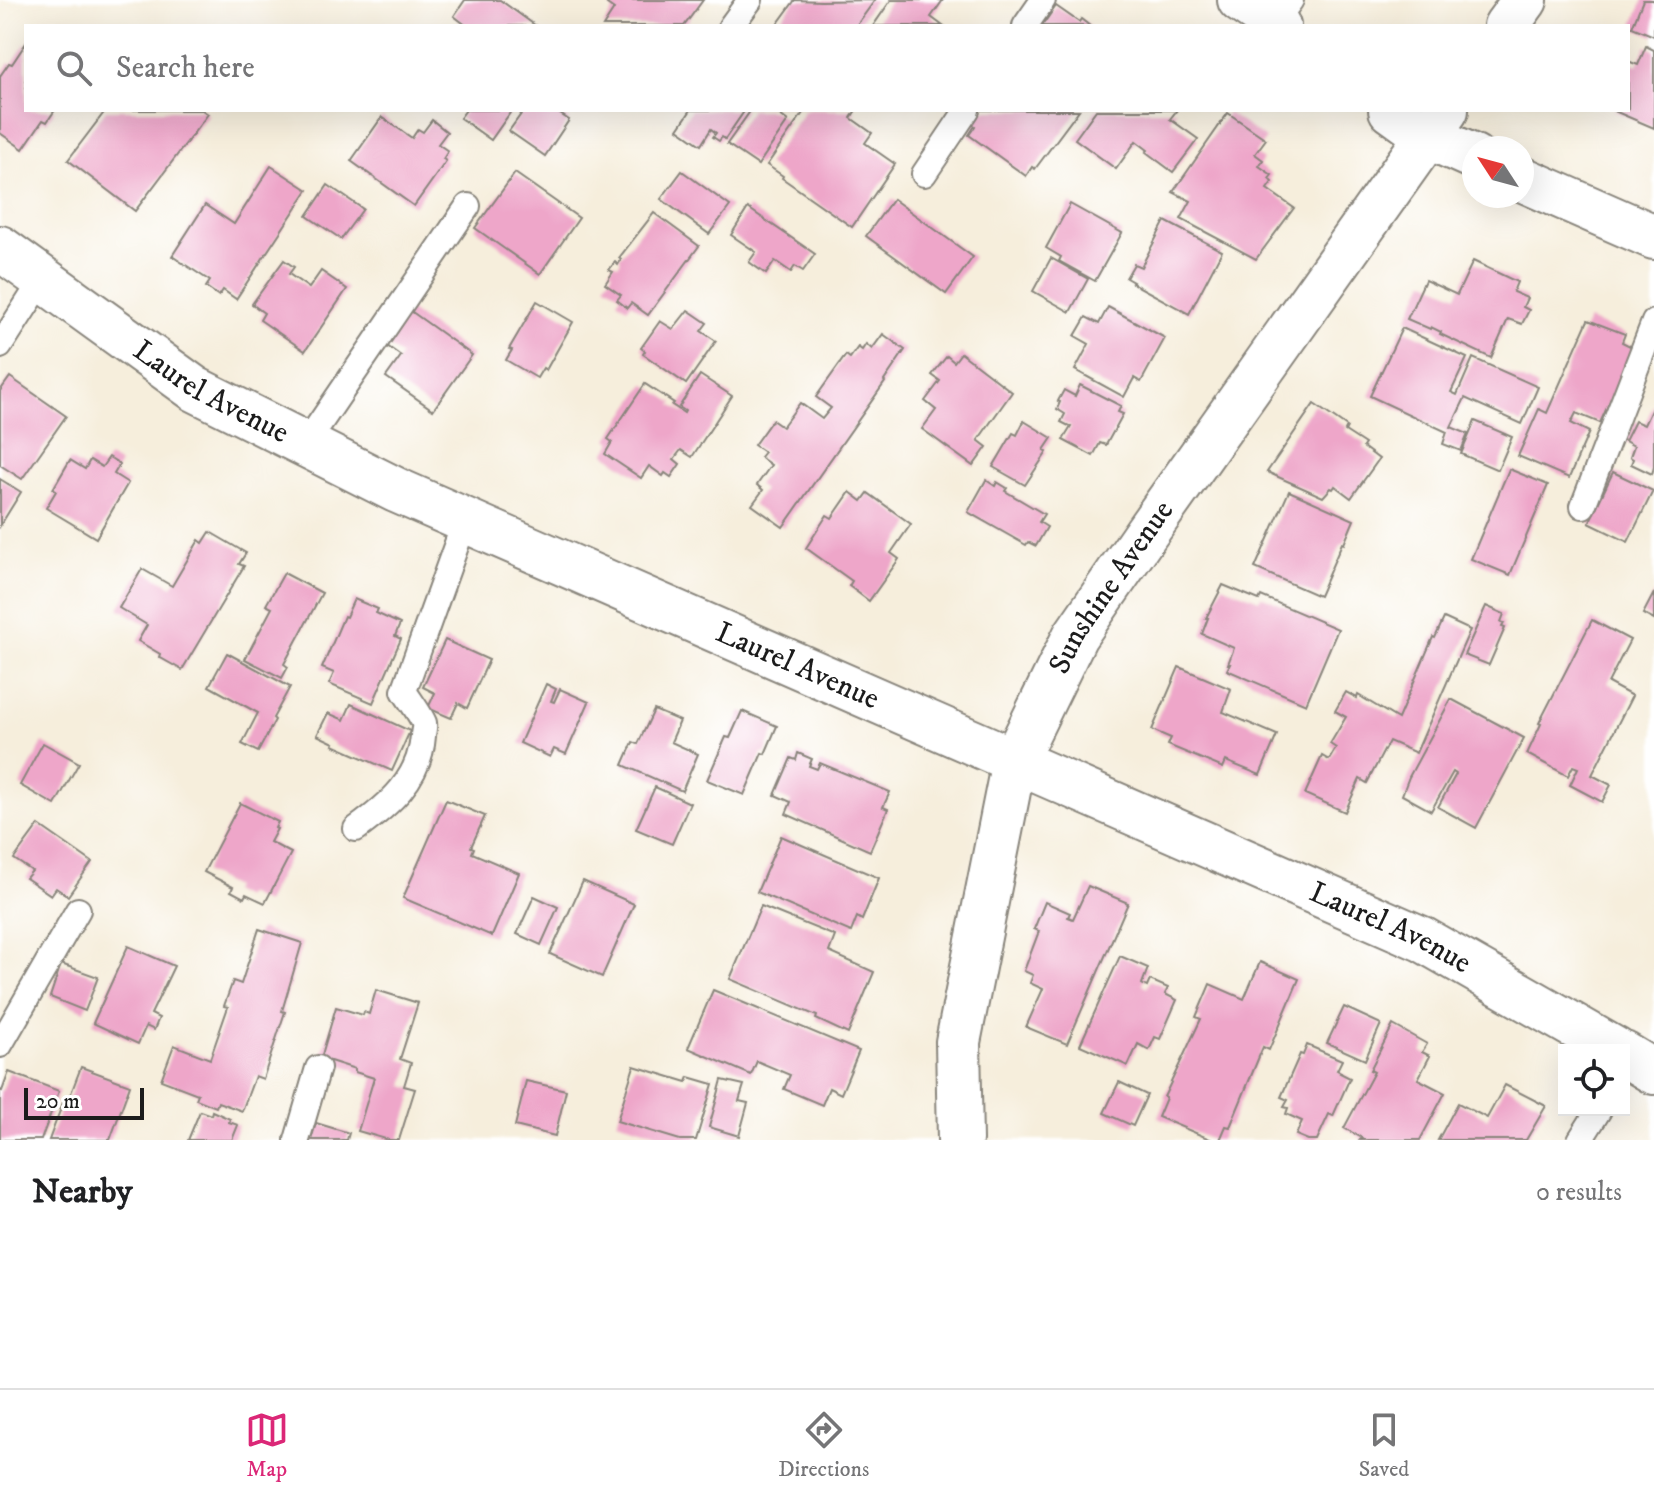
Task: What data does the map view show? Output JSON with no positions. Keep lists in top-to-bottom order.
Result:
{
  "streets": {
    "street": ["Laurel Avenue", "Sunshine Avenue"]
  },
  "crossings": [
    ["Laurel Avenue", "Sunshine Avenue"]
  ],
  "scale_bar": "20 m",
  "north": "top left",
  "page": {
    "search": "Search here",
    "scale": "20 m",
    "heading": ["Nearby", "0 results"],
    "nav": ["Map", "Directions", "Saved"]
  }
}
